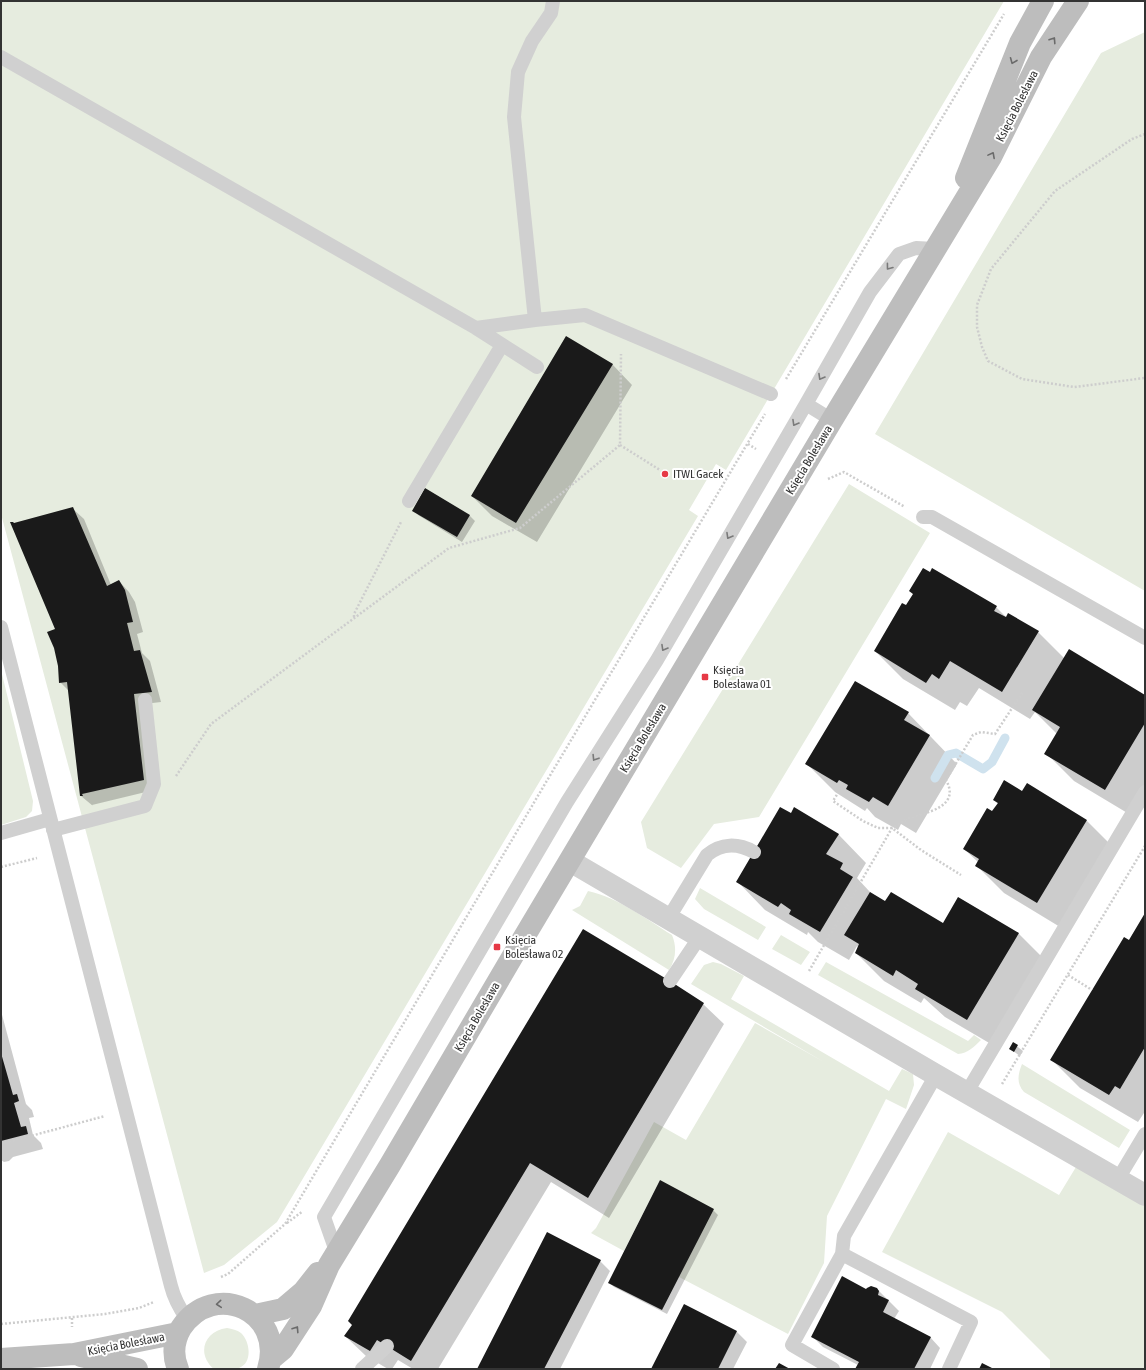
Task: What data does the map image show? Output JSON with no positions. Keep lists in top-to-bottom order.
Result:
{
  "streets": {
    "street": ["Księcia Bolesława"]
  },
  "places": {
    "other": ["ITWL Gacek"],
    "transit": ["Księcia Bolesława 01", "Księcia Bolesława 02"]
  }
}
